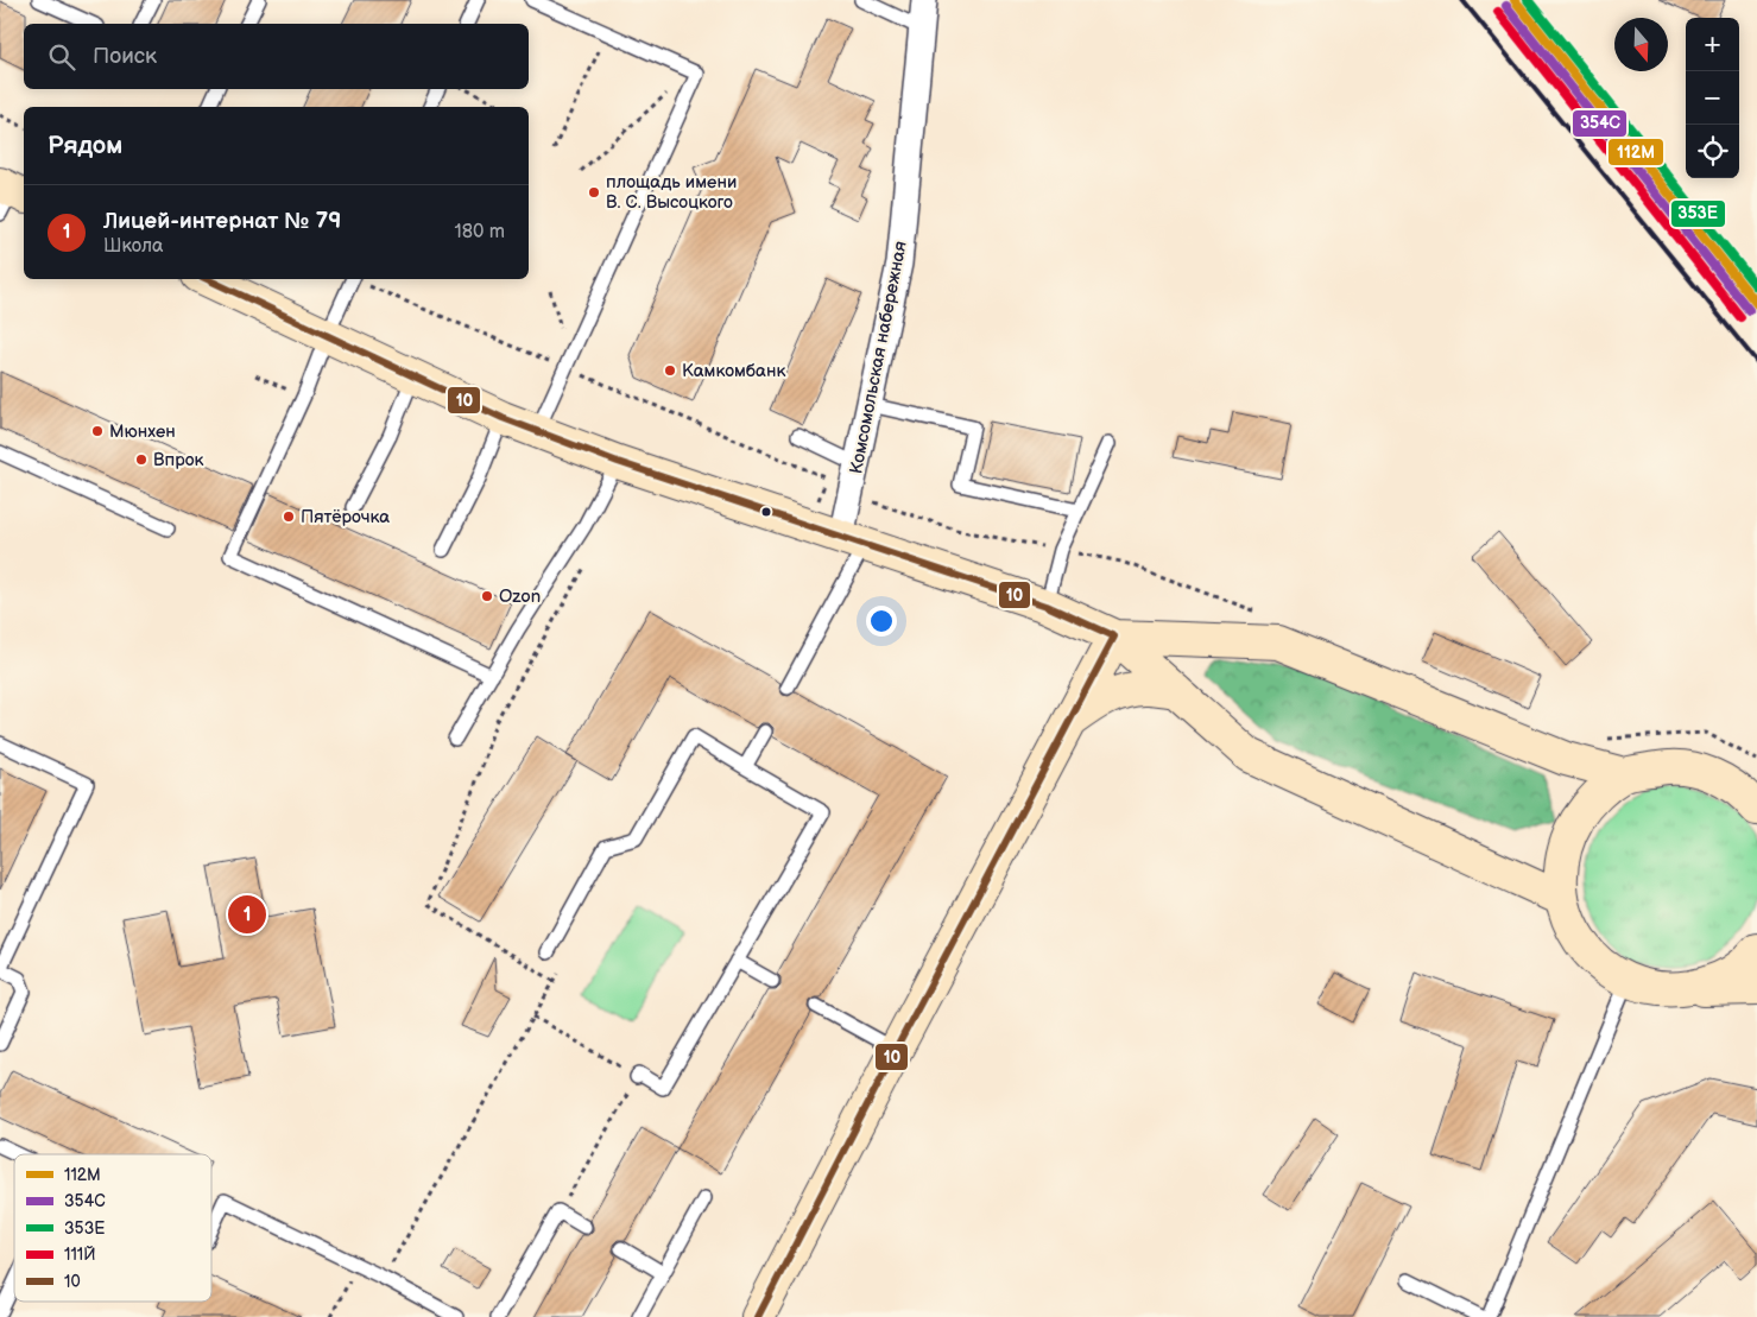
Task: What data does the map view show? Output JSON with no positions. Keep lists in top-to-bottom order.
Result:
{
  "streets": {
    "street": ["Комсомольская набережная"]
  },
  "places": [
    "площадь имени В. С. Высоцкого",
    "Камкомбанк",
    "Мюнхен",
    "Впрок",
    "Пятёрочка",
    "Ozon"
  ],
  "lines": [
    "transit line 112М",
    "transit line 353Е",
    "transit line 354С",
    "transit line 111Й",
    "transit line 10"
  ],
  "legend": [
    "112М",
    "354С",
    "353Е",
    "111Й",
    "10"
  ],
  "north": "bottom",
  "page": {
    "map_buttons": ["+", "−"],
    "search": "Поиск",
    "heading": "Рядом",
    "list": [
      {
        "mark": "1",
        "name": "Лицей-интернат № 79",
        "note": "Школа",
        "value": "180 m"
      }
    ],
    "pins": "1"
  }
}
